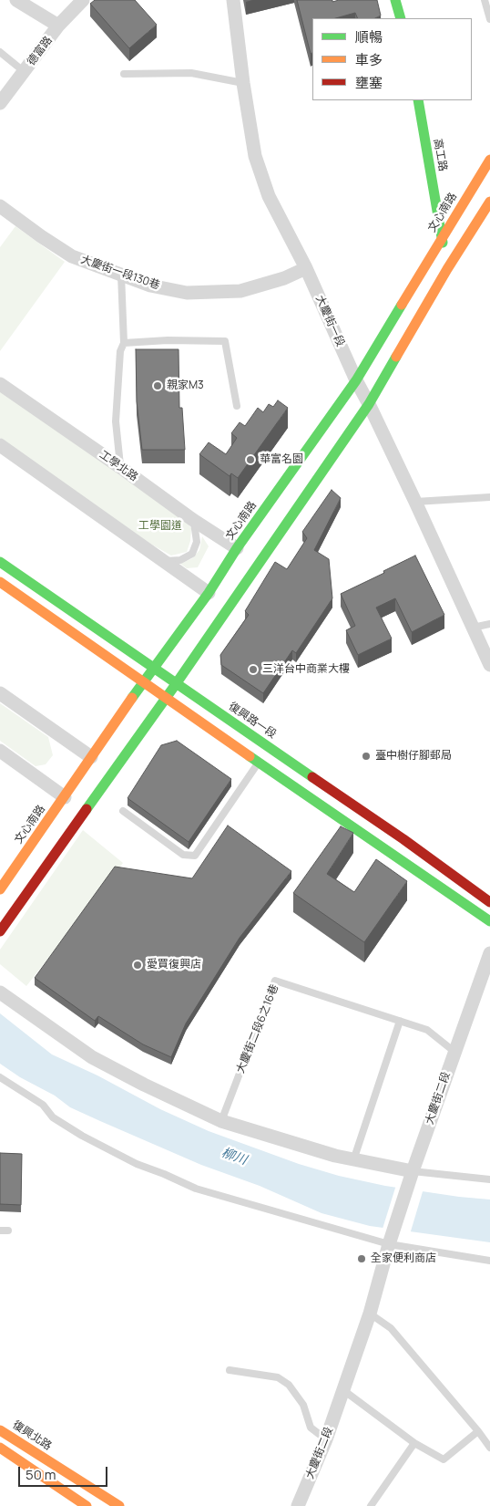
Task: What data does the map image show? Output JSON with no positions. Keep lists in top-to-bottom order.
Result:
{
  "streets": {
    "main road": [
      "高工路",
      "文心南路",
      "復興路一段",
      "復興北路"
    ],
    "street": [
      "德富路",
      "大慶街一段130巷",
      "大慶街一段",
      "工學北路",
      "大慶街二段"
    ],
    "lane": ["大慶街二段6之16巷"]
  },
  "crossings": [
    ["高工路", "文心南路"],
    ["文心南路", "大慶街一段"],
    ["文心南路", "工學北路"],
    ["文心南路", "復興路一段"],
    ["大慶街一段130巷", "大慶街一段"],
    ["大慶街二段6之16巷", "大慶街二段"]
  ],
  "water": ["柳川"],
  "parks": ["工學園道"],
  "places": [
    "親家M3",
    "華富名園",
    "三洋台中商業大樓",
    "臺中樹仔腳郵局",
    "愛買復興店",
    "全家便利商店"
  ],
  "legend": ["順暢", "車多", "壅塞"],
  "scale_bar": "50 m"
}
